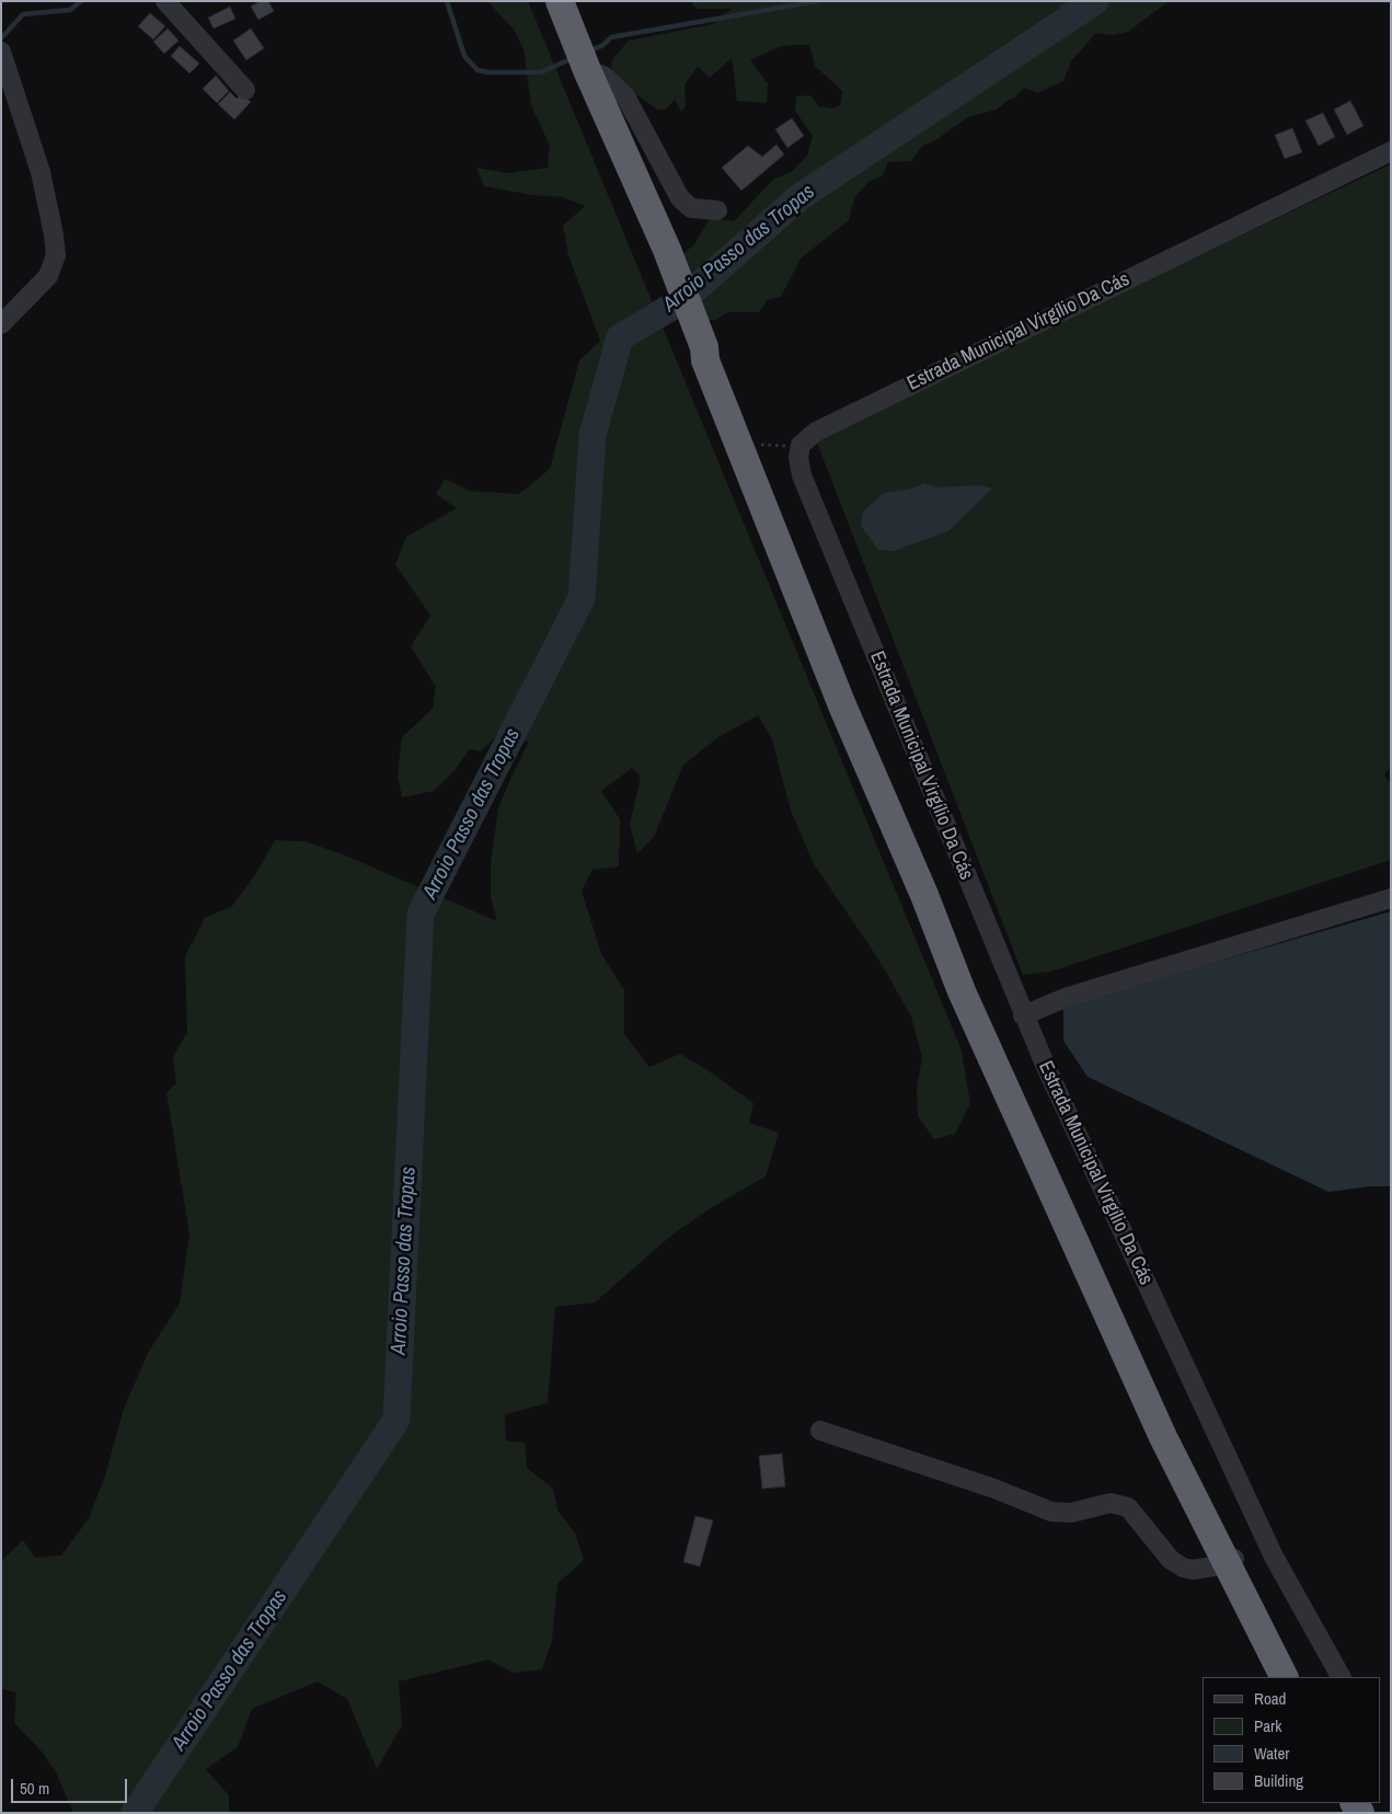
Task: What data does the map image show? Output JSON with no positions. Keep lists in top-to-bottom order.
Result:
{
  "streets": {
    "street": ["Estrada Municipal Virgílio Da Cás"]
  },
  "water": ["Arroio Passo das Tropas"],
  "legend": [
    "Road",
    "Park",
    "Water",
    "Building"
  ],
  "scale_bar": "50 m"
}
